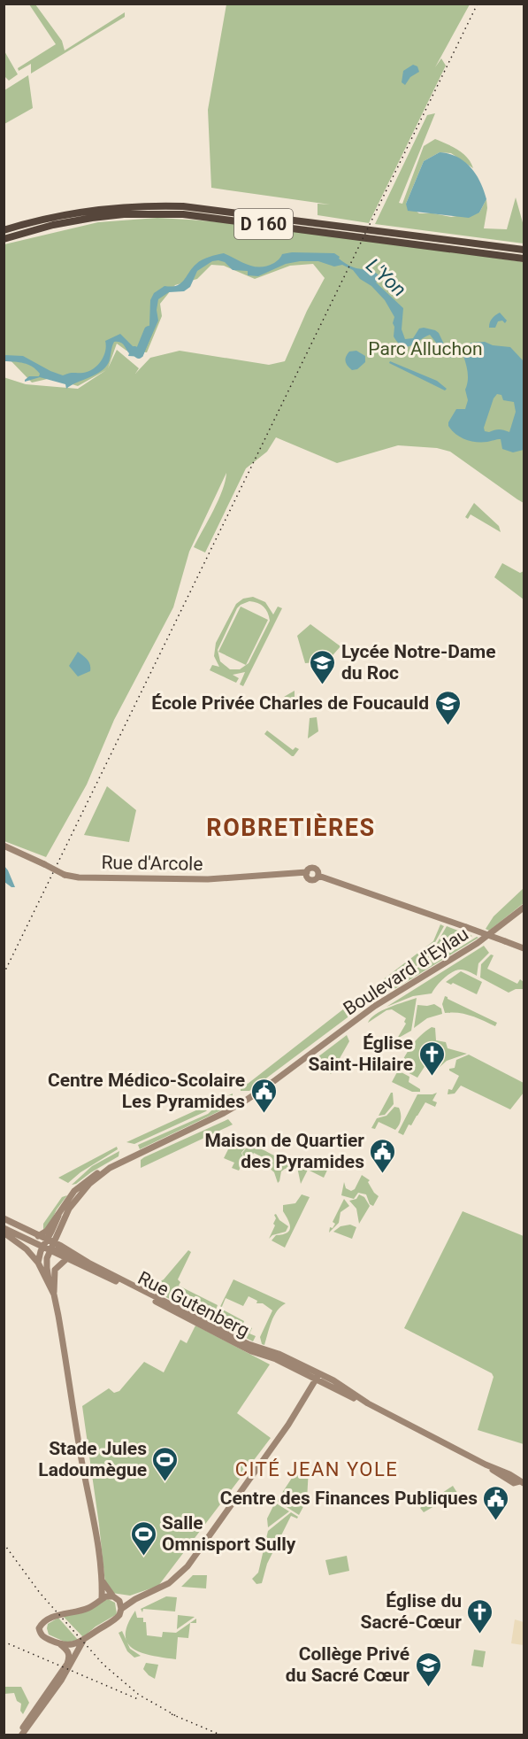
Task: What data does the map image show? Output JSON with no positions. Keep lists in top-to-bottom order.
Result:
{
  "streets": {
    "highway": ["D 160"],
    "main road": ["Rue d'Arcole", "Boulevard d'Eylau", "Rue Gutenberg"]
  },
  "crossings": [
    ["Boulevard d'Eylau", "Rue Gutenberg"]
  ],
  "districts": ["ROBRETIÈRES", "CITÉ JEAN YOLE"],
  "water": ["L'Yon"],
  "parks": ["Parc Alluchon"],
  "places": {
    "school or university": ["Lycée Notre-Dame du Roc", "École Privée Charles de Foucauld", "Collège Privé du Sacré Cœur"],
    "church": ["Église Saint-Hilaire", "Église du Sacré-Cœur"],
    "public building": ["Centre Médico-Scolaire Les Pyramides", "Maison de Quartier des Pyramides", "Centre des Finances Publiques"],
    "sports": ["Stade Jules Ladoumègue", "Salle Omnisport Sully"]
  }
}
